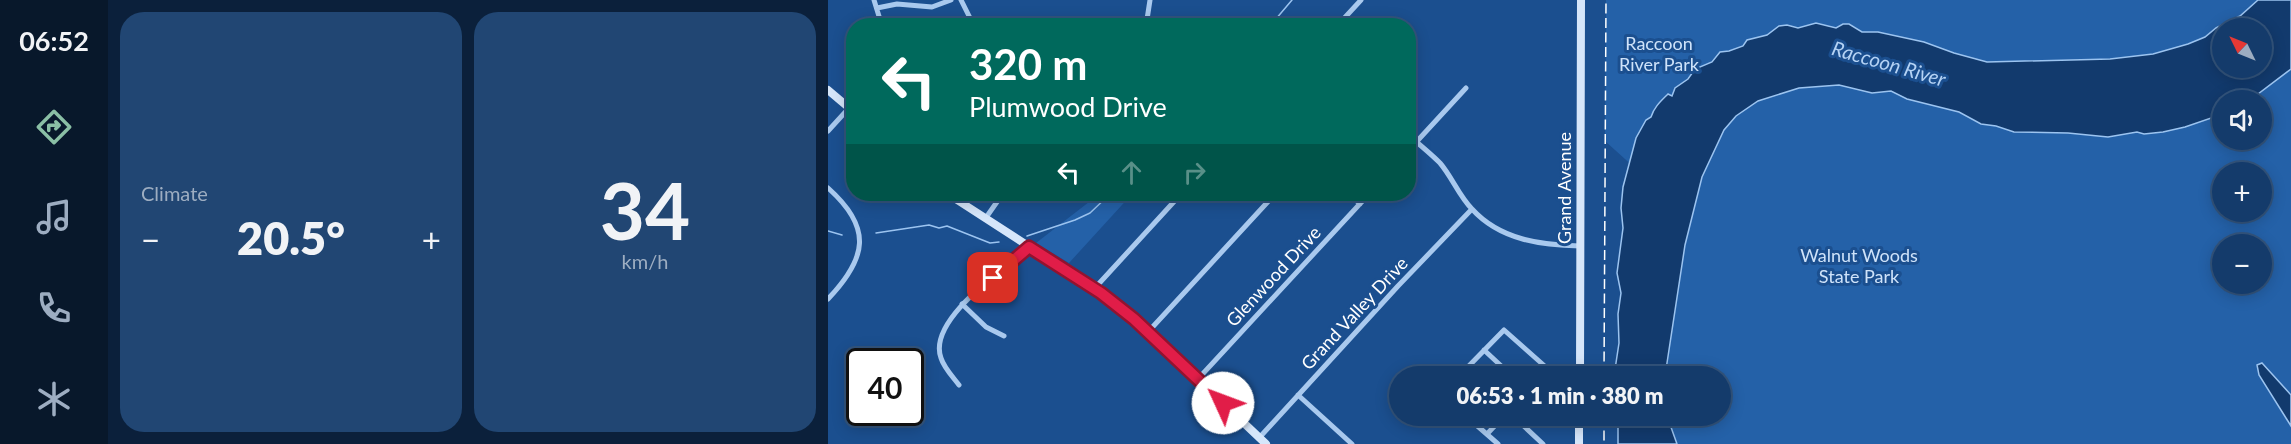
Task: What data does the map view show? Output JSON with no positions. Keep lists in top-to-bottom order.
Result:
{
  "streets": {
    "street": ["Grand Avenue", "Glenwood Drive", "Grand Valley Drive"]
  },
  "water": ["Raccoon River"],
  "parks": ["Raccoon River Park", "Walnut Woods State Park"],
  "north": "top left",
  "page": {
    "tabs": "06:52",
    "tile": [
      "Climate",
      ["34", "km/h"]
    ],
    "map_buttons": ["+", "−"],
    "turn": ["320 m", "Plumwood Drive"],
    "heat": ["−", "20.5°", "+"],
    "limit": "40",
    "trip": "06:53 · 1 min · 380 m"
  }
}
